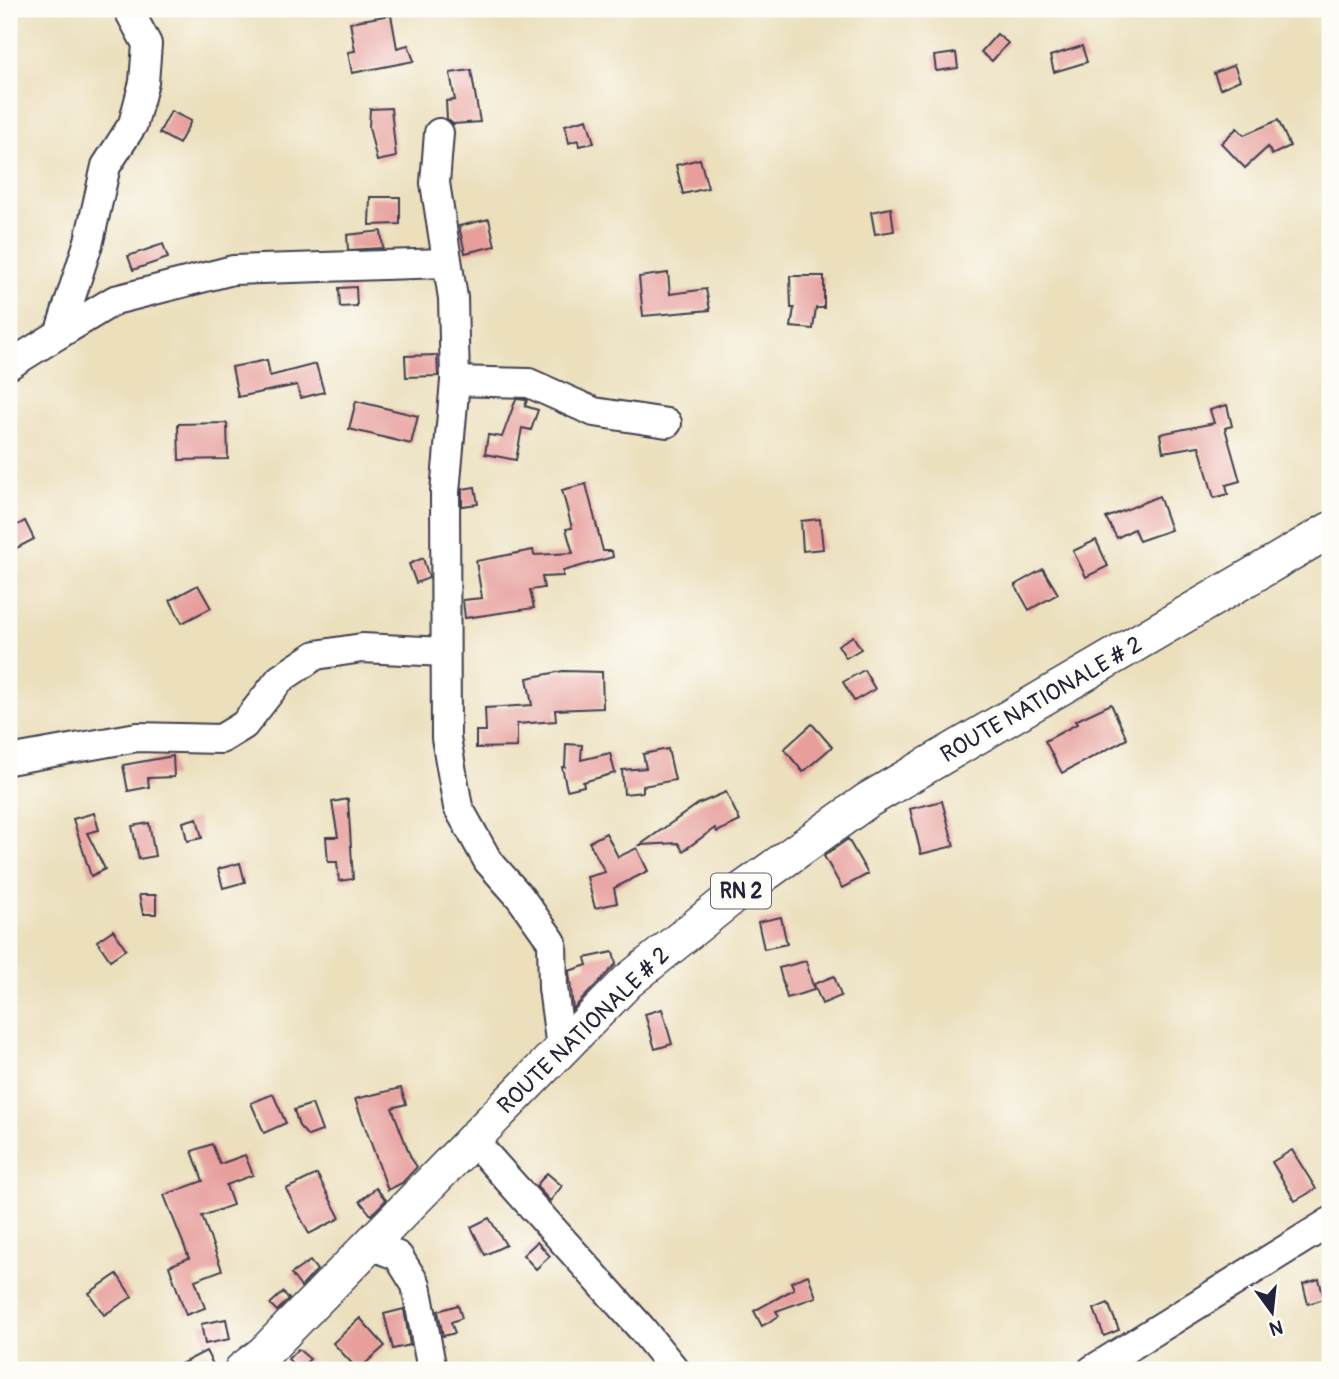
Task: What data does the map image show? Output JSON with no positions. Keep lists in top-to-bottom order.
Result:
{
  "streets": {
    "main road": ["ROUTE NATIONALE # 2", "RN 2"]
  },
  "north": "bottom"
}
